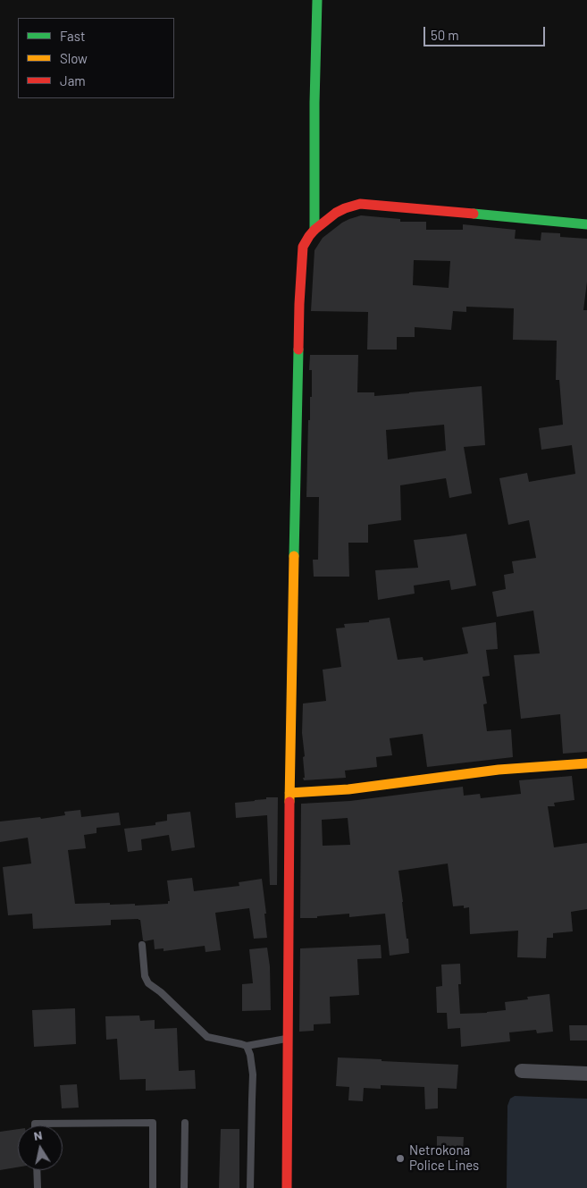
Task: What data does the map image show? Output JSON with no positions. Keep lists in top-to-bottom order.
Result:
{
  "places": ["Netrokona Police Lines"],
  "legend": ["Fast", "Slow", "Jam"],
  "scale_bar": "50 m",
  "north": "top"
}
